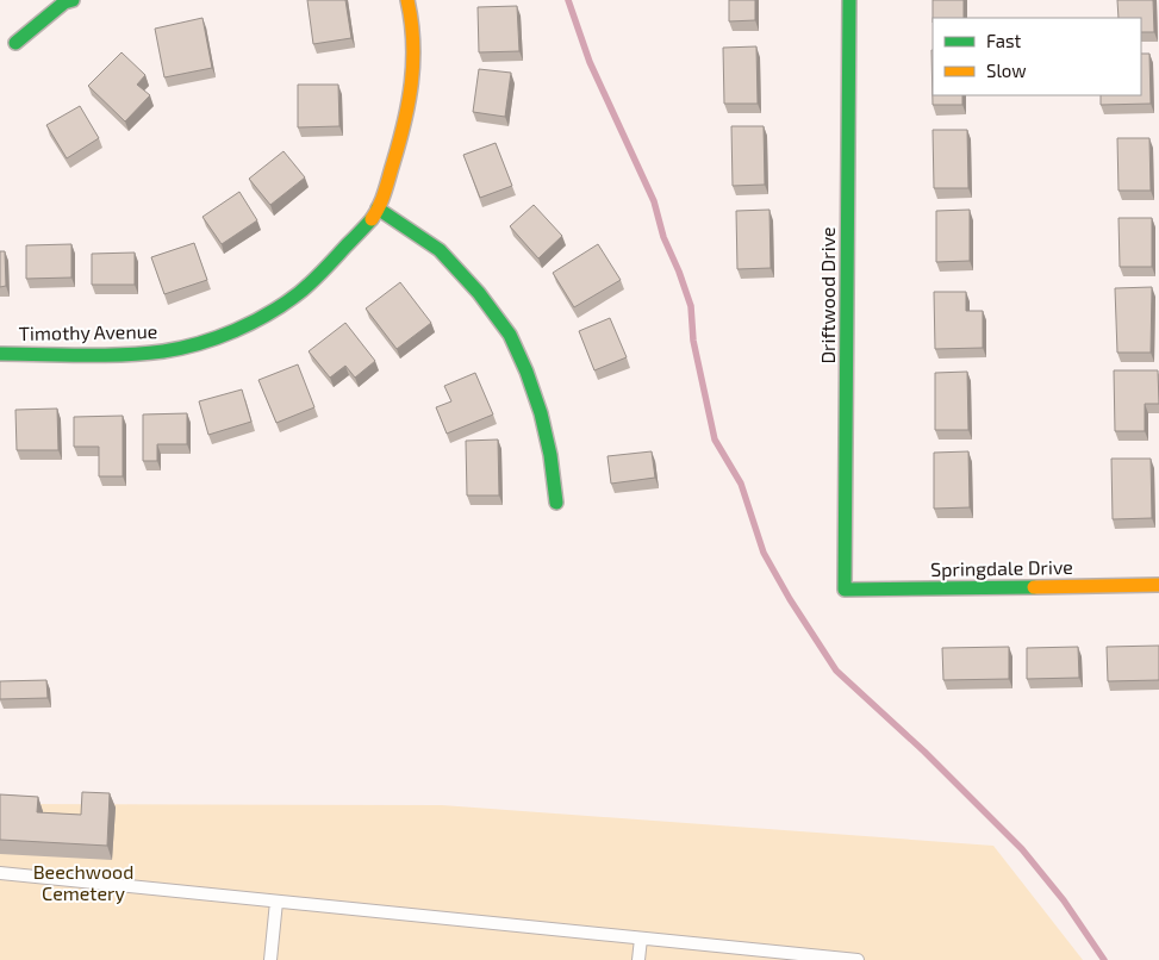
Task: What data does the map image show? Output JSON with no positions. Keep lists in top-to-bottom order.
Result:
{
  "streets": {
    "street": ["Driftwood Drive", "Timothy Avenue", "Springdale Drive"]
  },
  "crossings": [
    ["Driftwood Drive", "Springdale Drive"]
  ],
  "parks": ["Beechwood Cemetery"],
  "legend": ["Fast", "Slow"]
}
